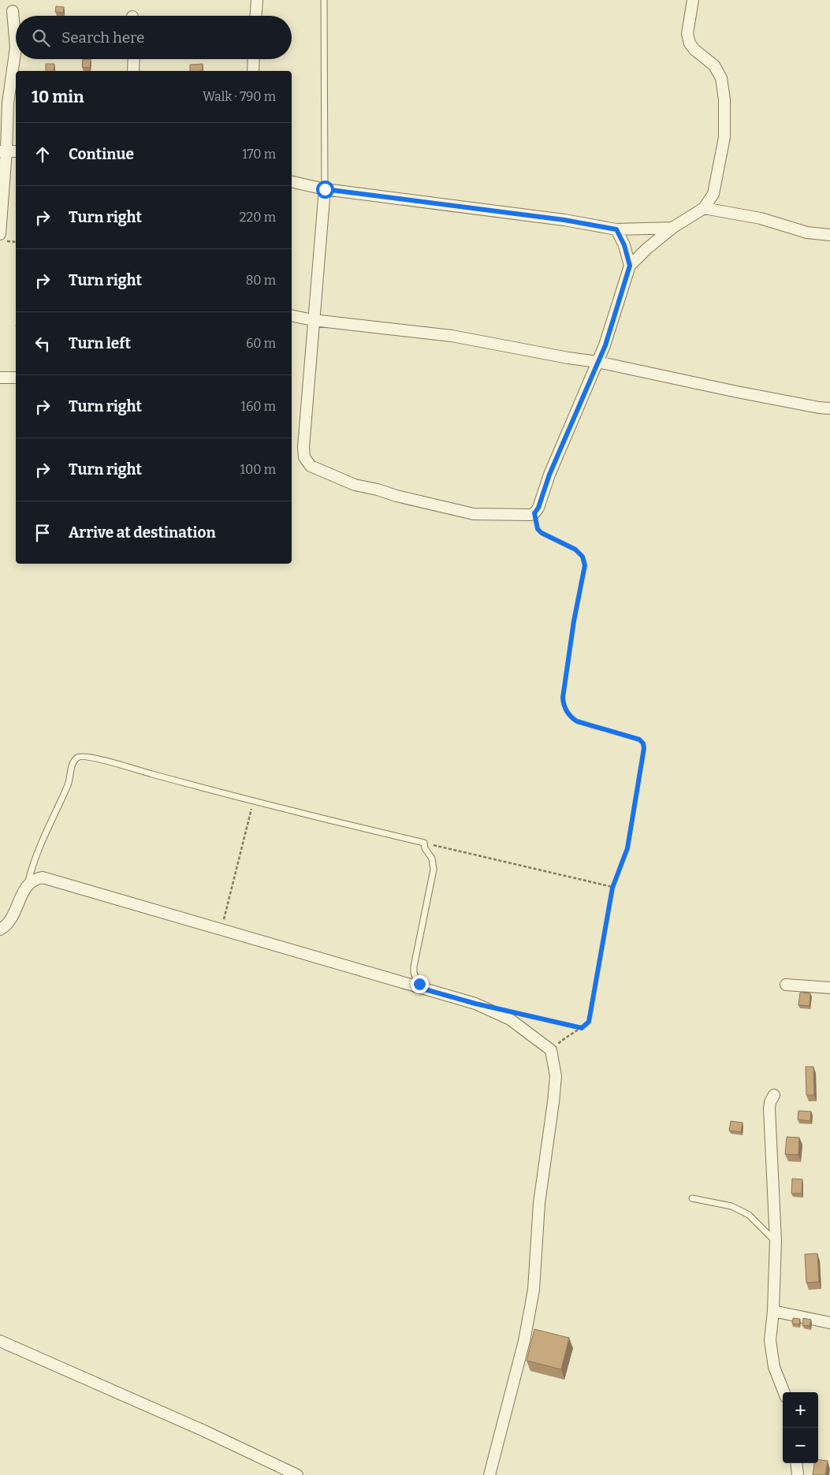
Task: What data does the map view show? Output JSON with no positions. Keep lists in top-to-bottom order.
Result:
{
  "page": {
    "search": "Search here",
    "heading": ["10 min", "Walk · 790 m"],
    "list": [
      ["Continue", "170 m"],
      ["Turn right", "220 m"],
      ["Turn right", "80 m"],
      ["Turn left", "60 m"],
      ["Turn right", "160 m"],
      ["Turn right", "100 m"],
      "Arrive at destination"
    ],
    "map_buttons": ["+", "−"]
  }
}
